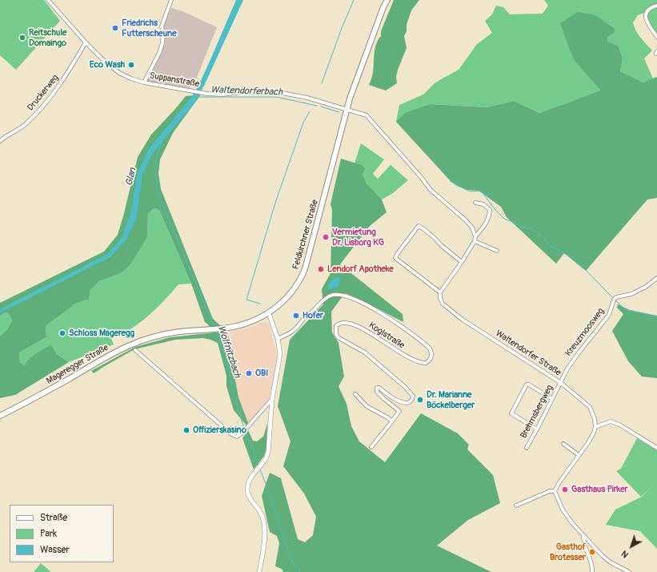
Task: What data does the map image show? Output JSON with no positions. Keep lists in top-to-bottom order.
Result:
{
  "streets": {
    "main road": ["Feldkirchner Straße", "Mageregger Straße"],
    "street": [
      "Suppanstraße",
      "Druckerweg",
      "Kreuzmoosweg",
      "Koglstraße",
      "Waltendorfer Straße",
      "Brehmsbergweg"
    ]
  },
  "crossings": [
    ["Suppanstraße", "Druckerweg"],
    ["Suppanstraße", "Feldkirchner Straße"],
    ["Feldkirchner Straße", "Mageregger Straße"],
    ["Kreuzmoosweg", "Waltendorfer Straße"],
    ["Kreuzmoosweg", "Brehmsbergweg"],
    ["Waltendorfer Straße", "Brehmsbergweg"]
  ],
  "water": ["Waltendorferbach", "Glan", "Wölfnitzbach"],
  "places": [
    "Friedrichs Futterscheune",
    "Reitschule Domaingo",
    "Eco Wash",
    "Vermietung Dr. Lisborg KG",
    "Lendorf Apotheke",
    "Hofer",
    "Schloss Mageregg",
    "OBI",
    "Dr. Marianne Böckelberger",
    "Offizierskasino",
    "Gasthaus Pirker",
    "Gasthof Brotesser"
  ],
  "legend": ["Straße", "Park", "Wasser"],
  "north": "bottom left"
}
